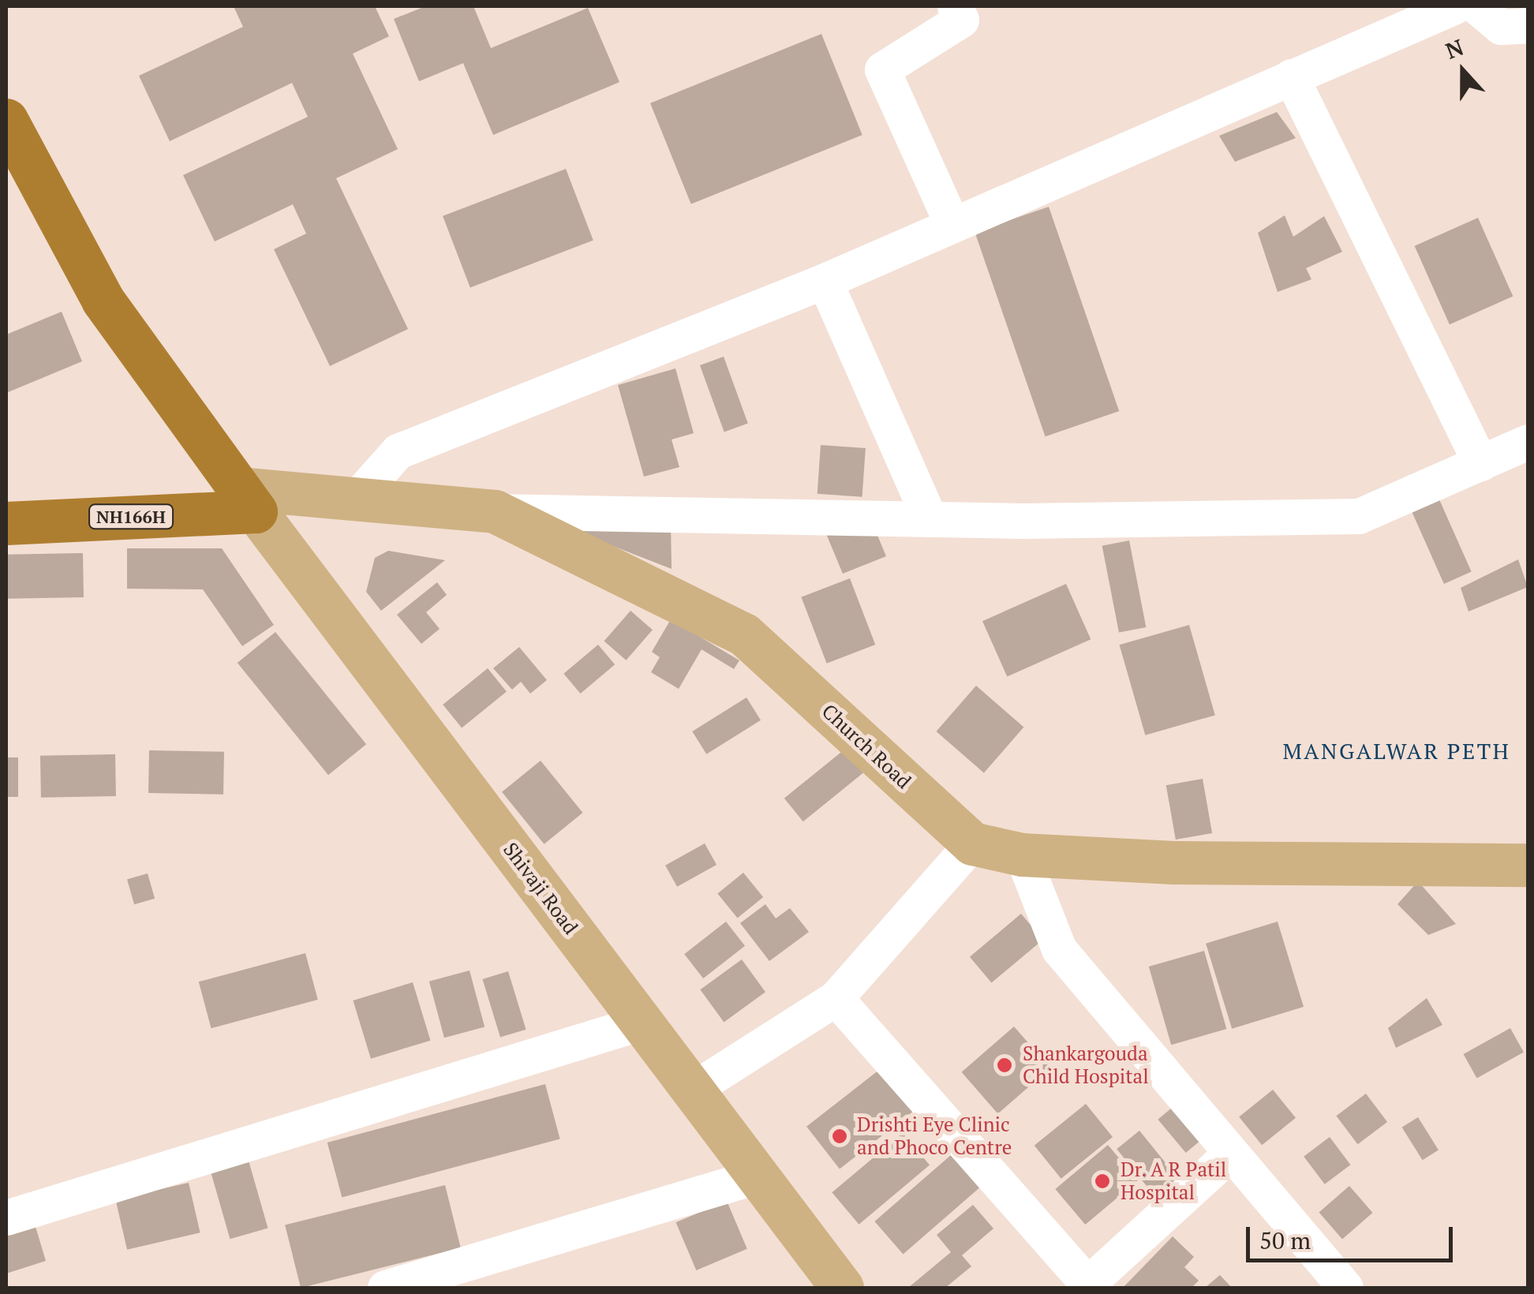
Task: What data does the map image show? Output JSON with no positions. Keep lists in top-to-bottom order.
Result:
{
  "streets": {
    "highway": ["NH166H"],
    "main road": ["Church Road", "Shivaji Road"]
  },
  "crossings": [
    ["NH166H", "Church Road"],
    ["NH166H", "Shivaji Road"],
    ["Church Road", "Shivaji Road"]
  ],
  "districts": ["MANGALWAR PETH"],
  "places": ["Shankargouda Child Hospital", "Drishti Eye Clinic and Phoco Centre", "Dr. A R Patil Hospital"],
  "scale_bar": "50 m",
  "north": "top"
}
